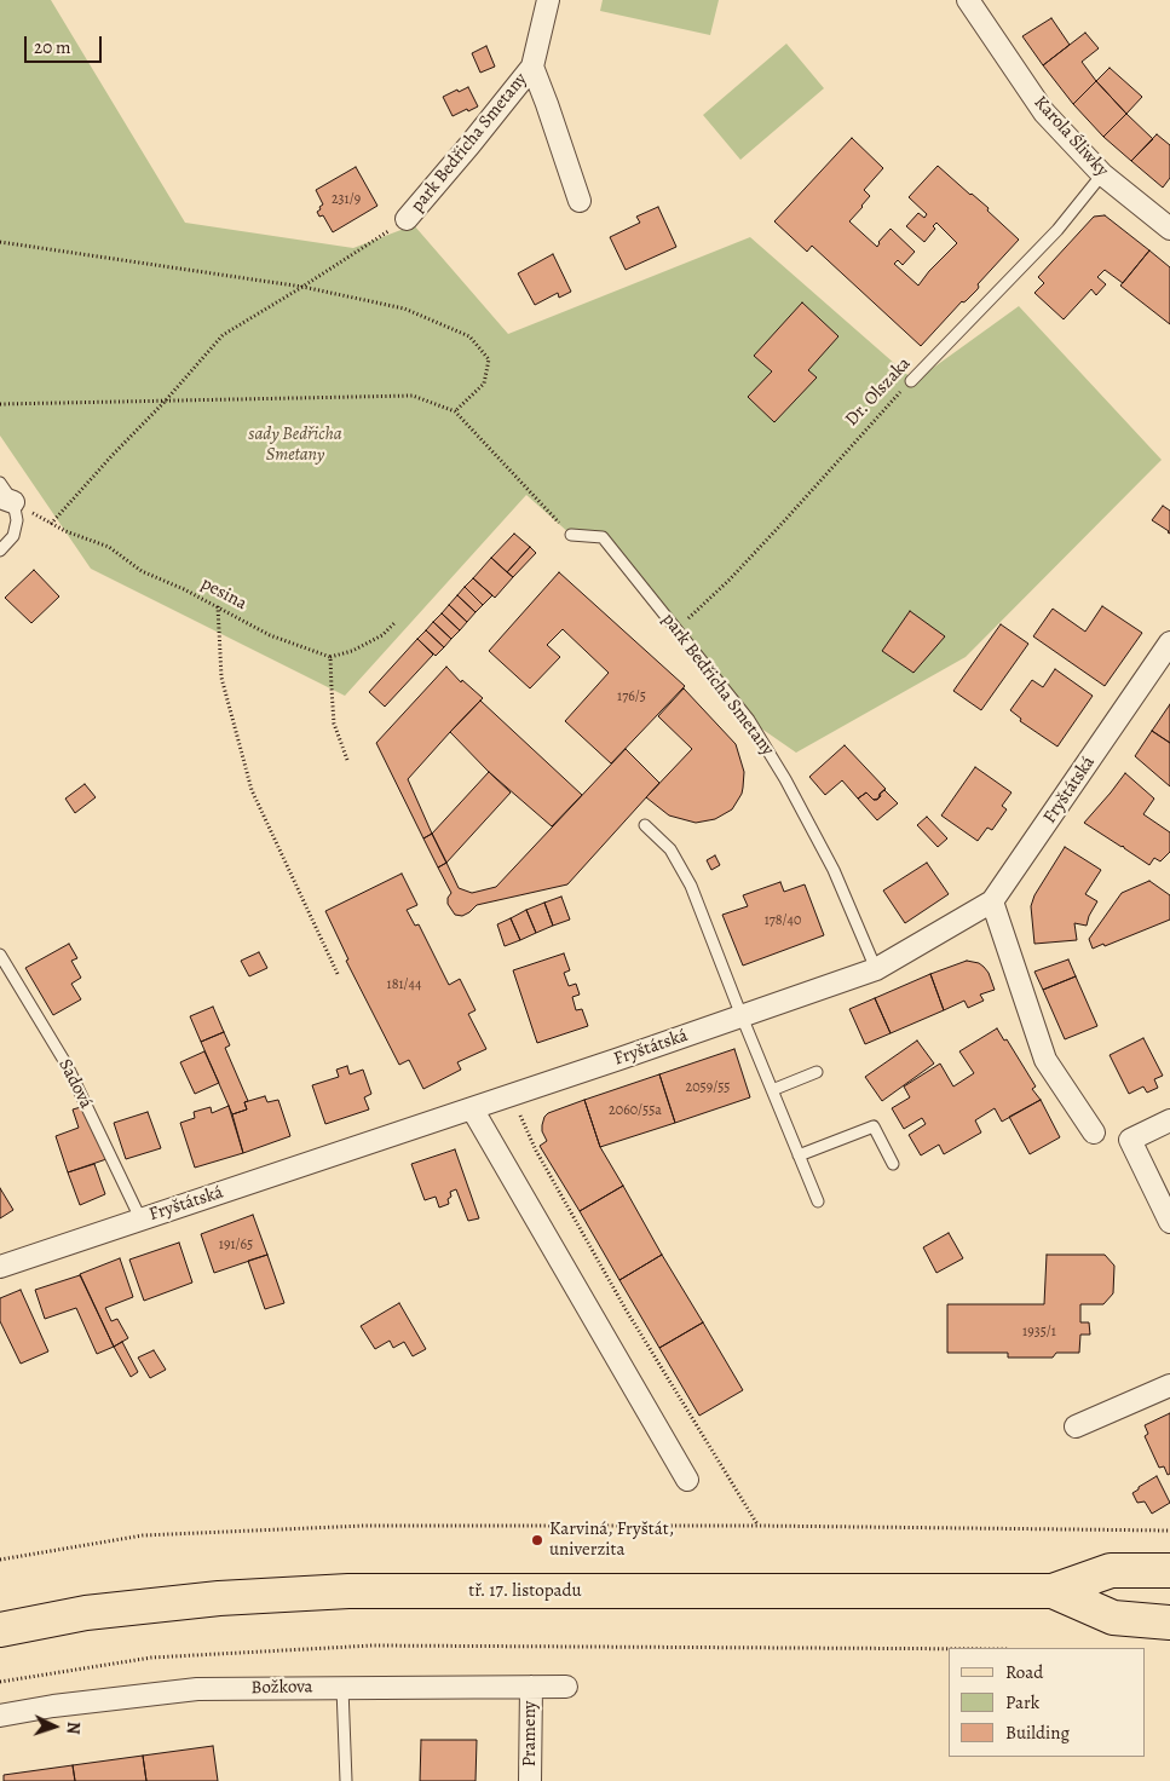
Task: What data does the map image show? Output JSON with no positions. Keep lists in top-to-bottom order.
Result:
{
  "streets": {
    "main road": ["tř. 17. listopadu"],
    "street": [
      "Karola Śliwky",
      "park Bedřicha Smetany",
      "Fryštátská",
      "Božkova",
      "Prameny"
    ],
    "lane": ["Dr. Olszaka", "Sadová"],
    "path": ["pesina"]
  },
  "crossings": [
    ["Karola Śliwky", "Dr. Olszaka"],
    ["park Bedřicha Smetany", "Dr. Olszaka"],
    ["park Bedřicha Smetany", "Fryštátská"],
    ["Fryštátská", "Sadová"],
    ["Božkova", "Prameny"]
  ],
  "parks": ["sady Bedřicha Smetany"],
  "places": ["Karviná, Fryštát, univerzita"],
  "house_numbers": [
    "231/9",
    "176/5",
    "178/40",
    "181/44",
    "2059/55",
    "2060/55a",
    "191/65",
    "1935/1"
  ],
  "legend": ["Road", "Park", "Building"],
  "scale_bar": "20 m",
  "north": "right"
}
